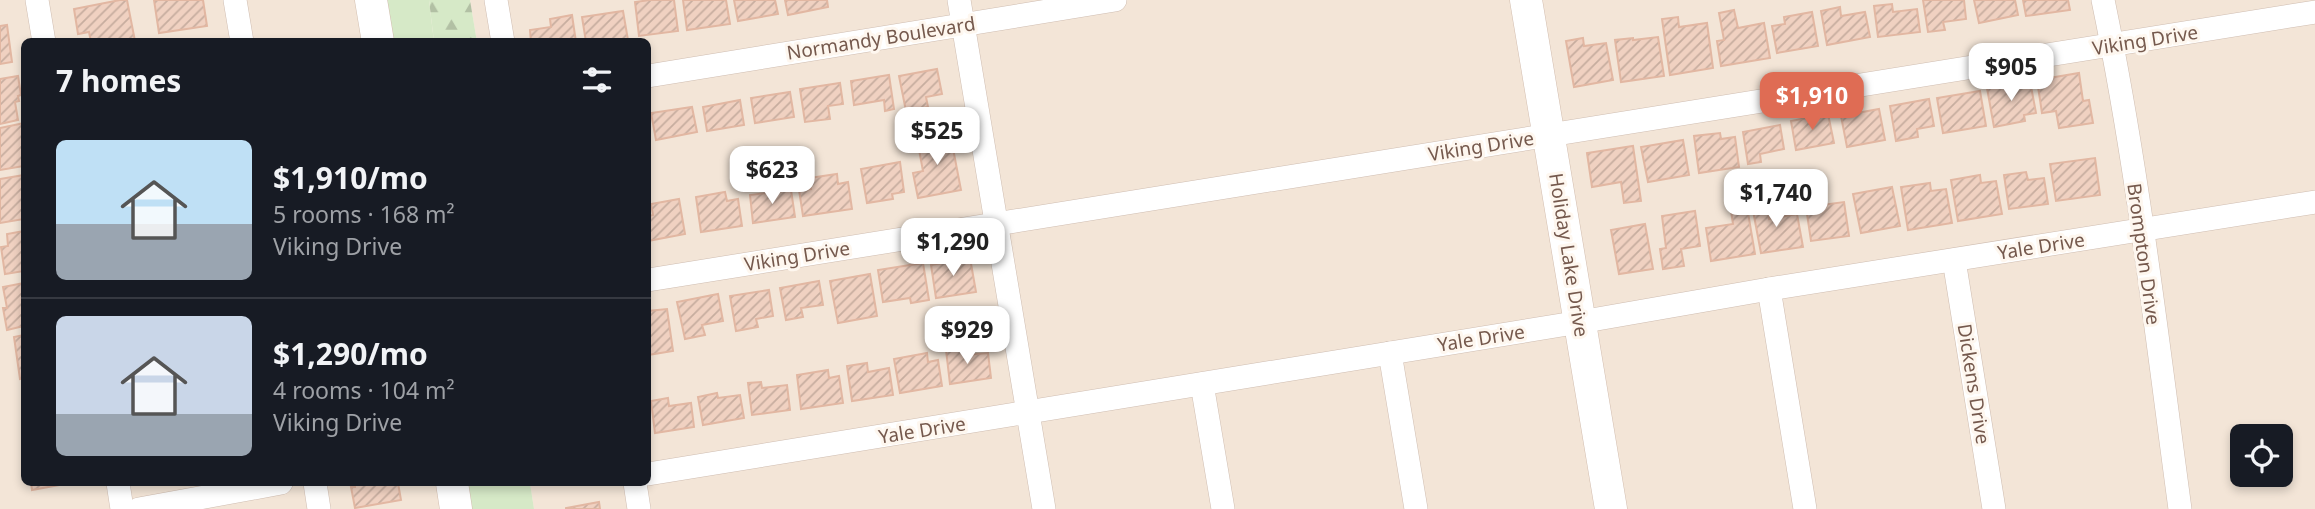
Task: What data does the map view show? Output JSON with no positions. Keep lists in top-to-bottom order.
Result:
{
  "streets": {
    "street": [
      "Normandy Boulevard",
      "Viking Drive",
      "Yale Drive",
      "Brompton Drive",
      "Holiday Lake Drive",
      "Dickens Drive"
    ]
  },
  "crossings": [
    ["Viking Drive", "Brompton Drive"],
    ["Viking Drive", "Holiday Lake Drive"],
    ["Yale Drive", "Brompton Drive"],
    ["Yale Drive", "Holiday Lake Drive"],
    ["Yale Drive", "Dickens Drive"]
  ],
  "page": {
    "heading": "7 homes",
    "price": [
      "$905",
      "$1,910",
      "$525",
      "$623",
      "$1,740",
      "$1,290",
      "$929"
    ],
    "list": [
      {
        "name": "$1,910/mo",
        "note": "5 rooms · 168 m² · Viking Drive"
      },
      {
        "name": "$1,290/mo",
        "note": "4 rooms · 104 m² · Viking Drive"
      }
    ]
  }
}
